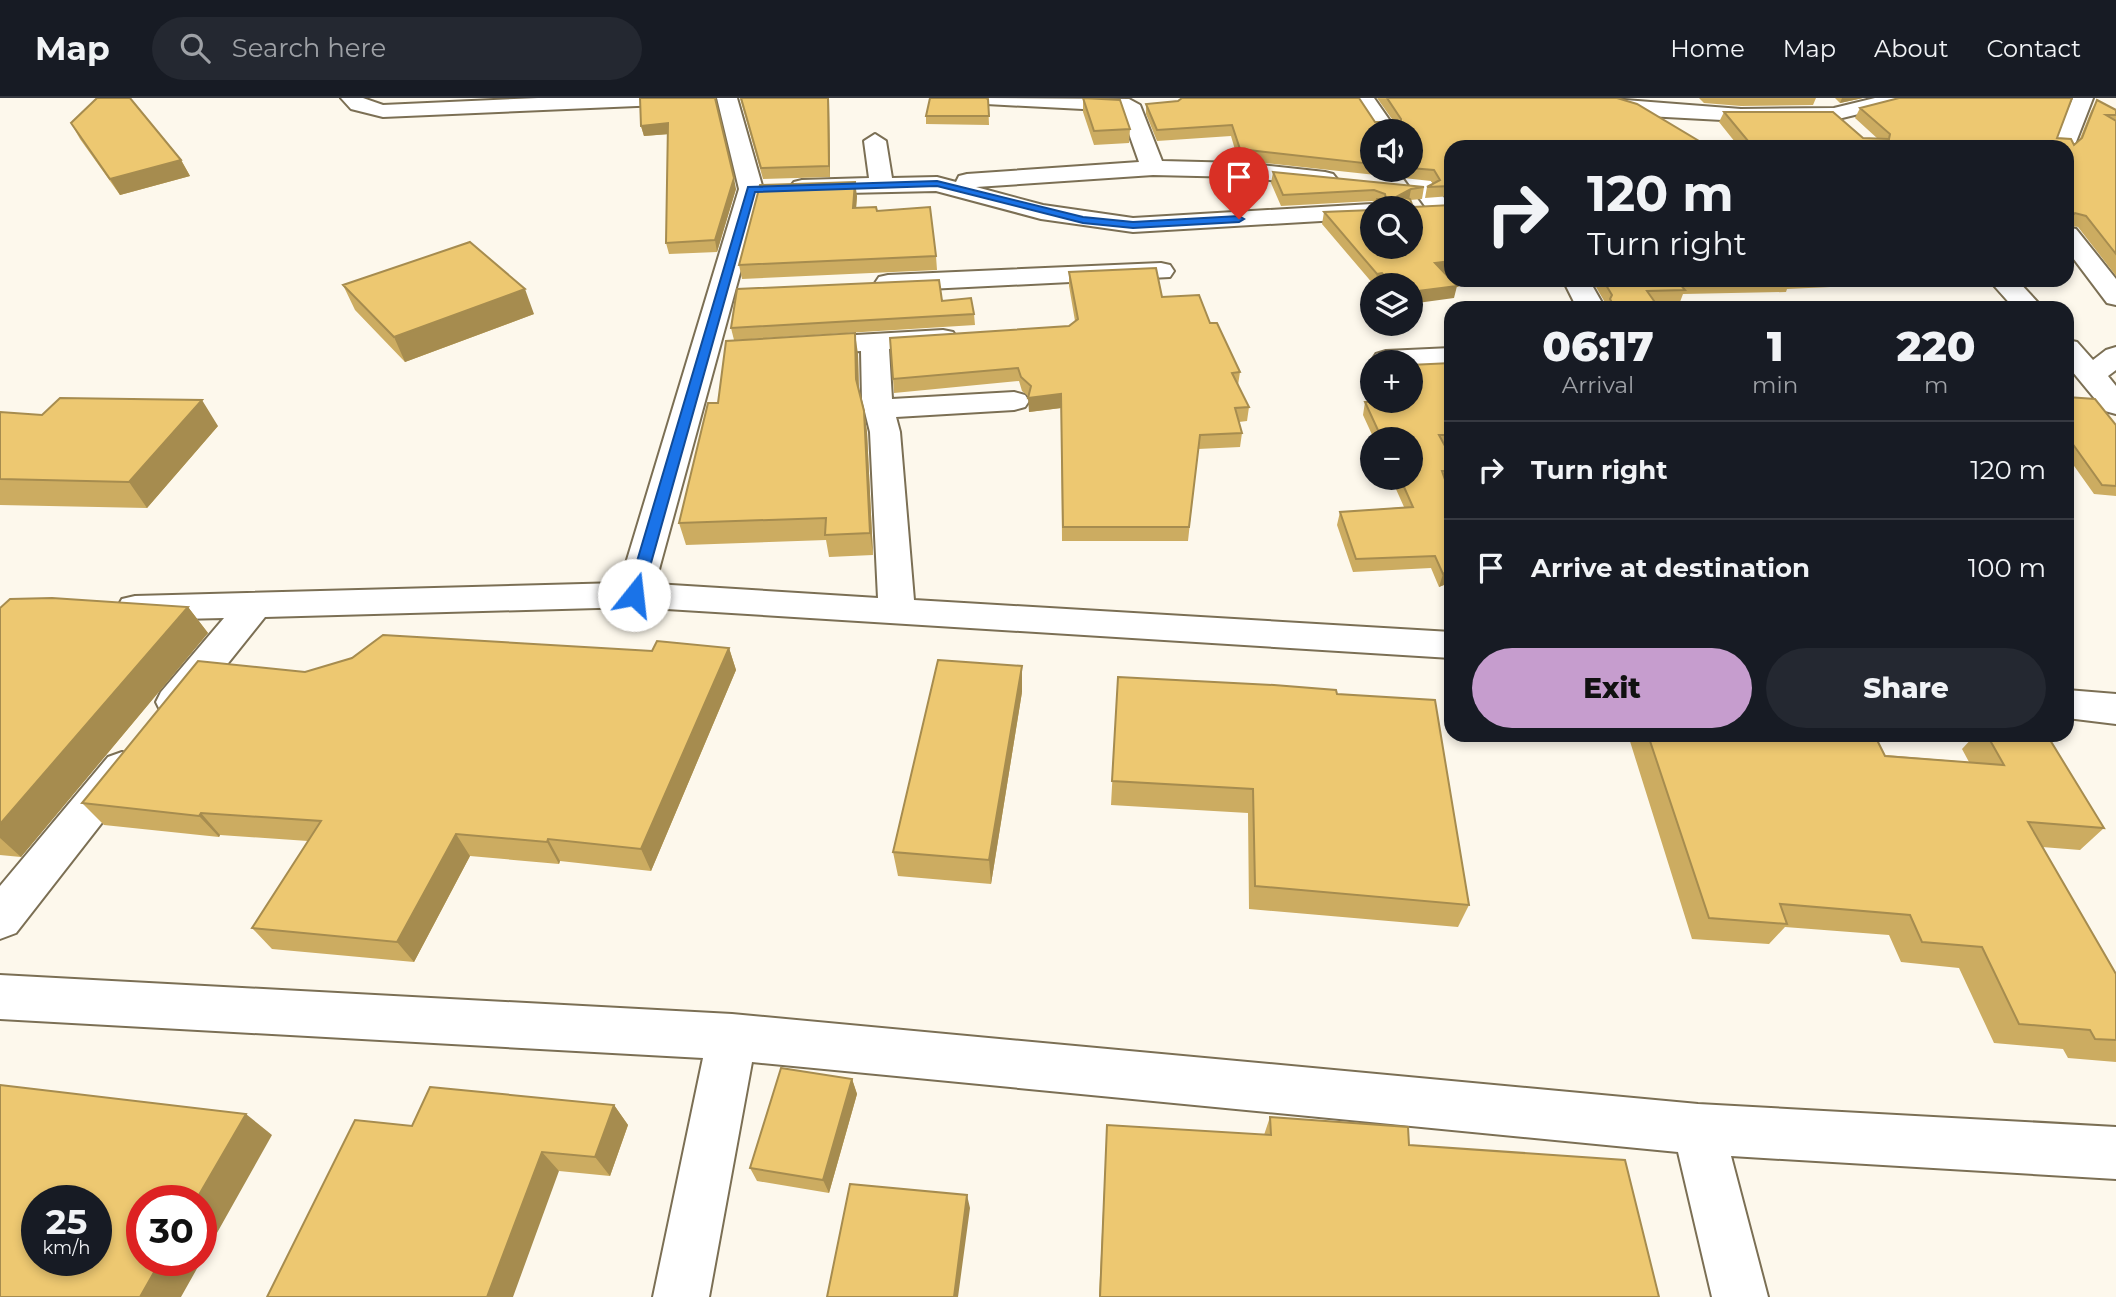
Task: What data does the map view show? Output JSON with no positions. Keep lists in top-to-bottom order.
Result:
{
  "page": {
    "header": "Map",
    "search": "Search here",
    "nav": [
      "Home",
      "Map",
      "About",
      "Contact"
    ],
    "map_buttons": ["+", "−"],
    "turn": ["120 m", "Turn right"],
    "eta": [
      "06:17",
      "Arrival",
      "1",
      "min",
      "220",
      "m"
    ],
    "list": [
      {
        "name": "Turn right",
        "value": "120 m"
      },
      {
        "name": "Arrive at destination",
        "value": "100 m"
      }
    ],
    "buttons": ["Exit", "Share"],
    "speed": "25 km/h",
    "limit": "30"
  }
}
